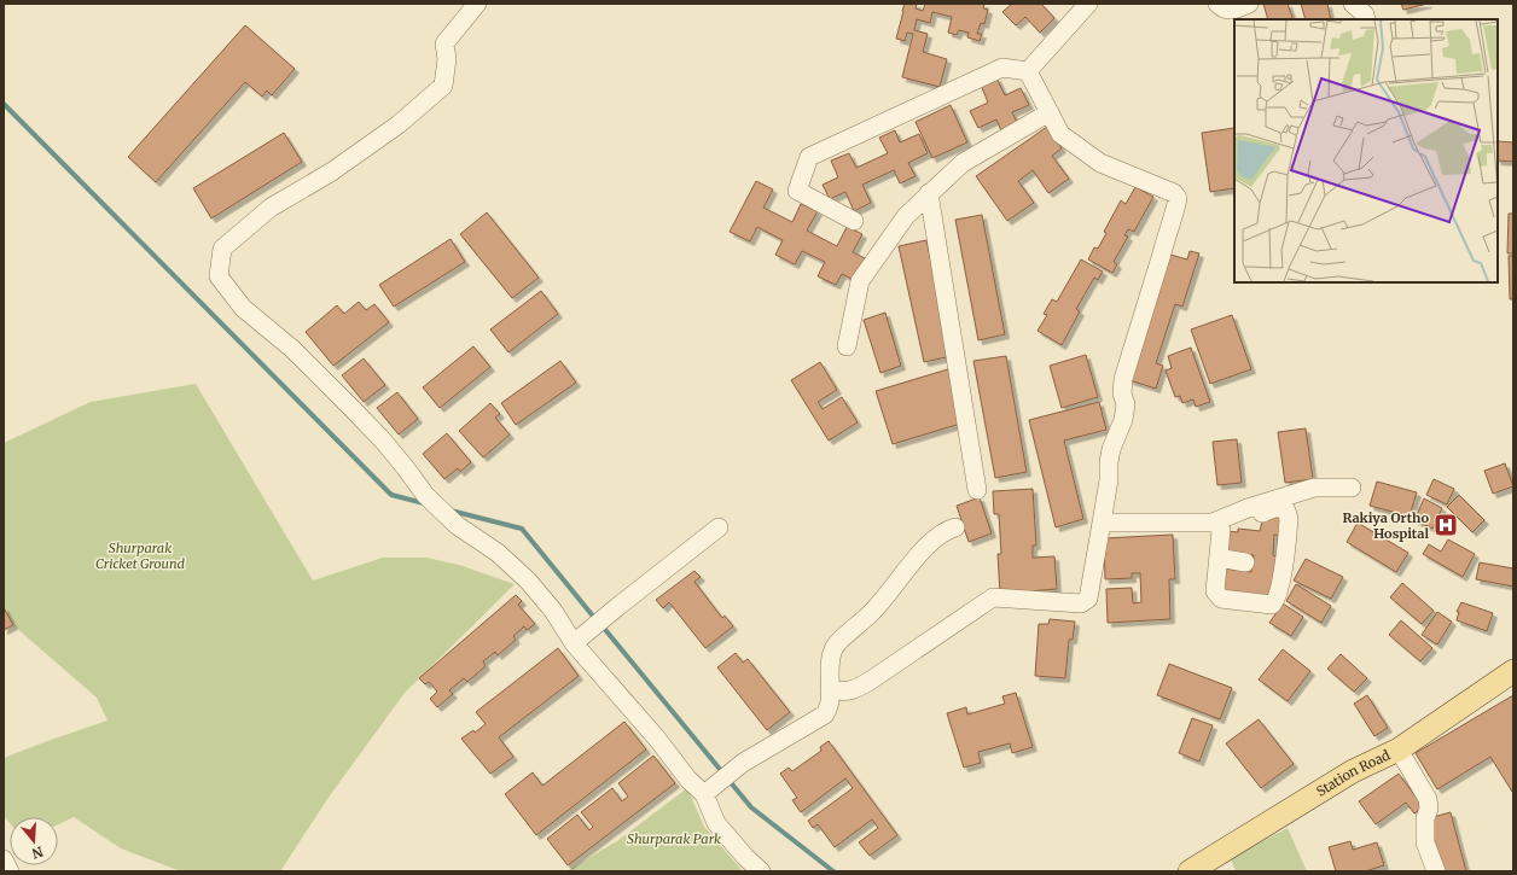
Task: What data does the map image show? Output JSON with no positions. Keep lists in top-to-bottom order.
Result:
{
  "streets": {
    "main road": ["Station Road"]
  },
  "parks": ["Shurparak Cricket Ground", "Shurparak Park"],
  "places": {
    "hospital": ["Rakiya Ortho Hospital"]
  },
  "north": "bottom"
}
